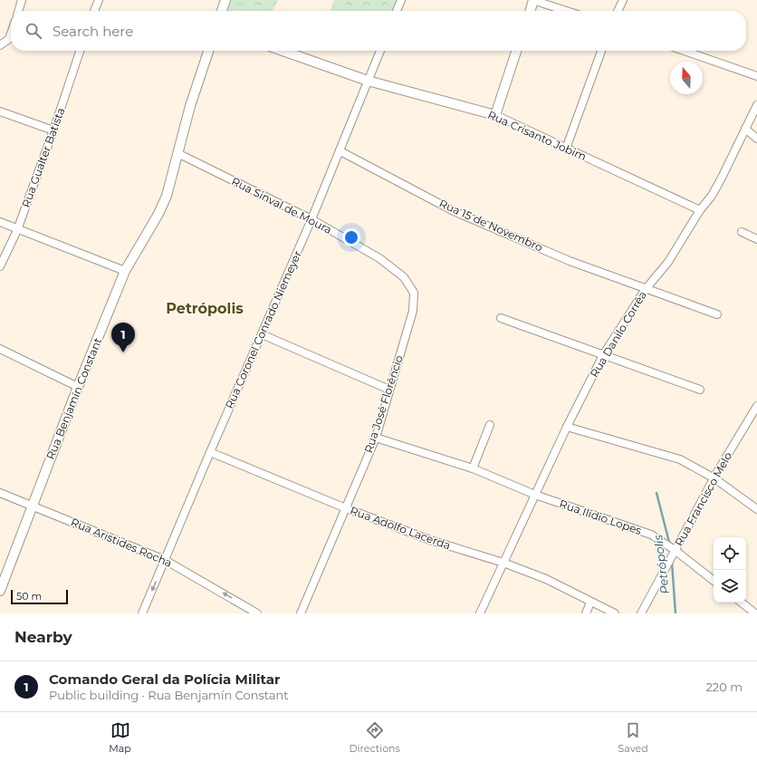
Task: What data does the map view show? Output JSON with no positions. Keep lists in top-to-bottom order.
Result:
{
  "streets": {
    "street": [
      "Rua Crisanto Jobim",
      "Rua Gualter Batista",
      "Rua Sinval de Moura",
      "Rua 15 de Novembro",
      "Rua Coronel Conrado Niemeyer",
      "Rua Danilo Corrêa",
      "Rua Benjamín Constant",
      "Rua José Florêncio",
      "Rua Francisco Melo",
      "Rua Ilídio Lopes",
      "Rua Adolfo Lacerda",
      "Rua Aristides Rocha"
    ]
  },
  "crossings": [
    ["Rua Crisanto Jobim", "Rua Coronel Conrado Niemeyer"],
    ["Rua Crisanto Jobim", "Rua Danilo Corrêa"],
    ["Rua Sinval de Moura", "Rua Coronel Conrado Niemeyer"],
    ["Rua Sinval de Moura", "Rua Benjamín Constant"],
    ["Rua Sinval de Moura", "Rua José Florêncio"],
    ["Rua 15 de Novembro", "Rua Coronel Conrado Niemeyer"],
    ["Rua 15 de Novembro", "Rua Danilo Corrêa"],
    ["Rua Coronel Conrado Niemeyer", "Rua Adolfo Lacerda"],
    ["Rua Coronel Conrado Niemeyer", "Rua Aristides Rocha"],
    ["Rua Danilo Corrêa", "Rua Ilídio Lopes"],
    ["Rua Danilo Corrêa", "Rua Adolfo Lacerda"],
    ["Rua Benjamín Constant", "Rua Aristides Rocha"],
    ["Rua José Florêncio", "Rua Ilídio Lopes"],
    ["Rua José Florêncio", "Rua Adolfo Lacerda"],
    ["Rua Francisco Melo", "Rua Ilídio Lopes"]
  ],
  "one_way": ["Rua Aristides Rocha"],
  "districts": ["Petrópolis"],
  "water": ["Petrópolis"],
  "scale_bar": "50 m",
  "north": "top",
  "page": {
    "search": "Search here",
    "pins": "1",
    "scale": "50 m",
    "heading": "Nearby",
    "list": [
      {
        "mark": "1",
        "name": "Comando Geral da Polícia Militar",
        "note": "Public building · Rua Benjamín Constant",
        "value": "220 m"
      }
    ],
    "nav": ["Map", "Directions", "Saved"]
  }
}
